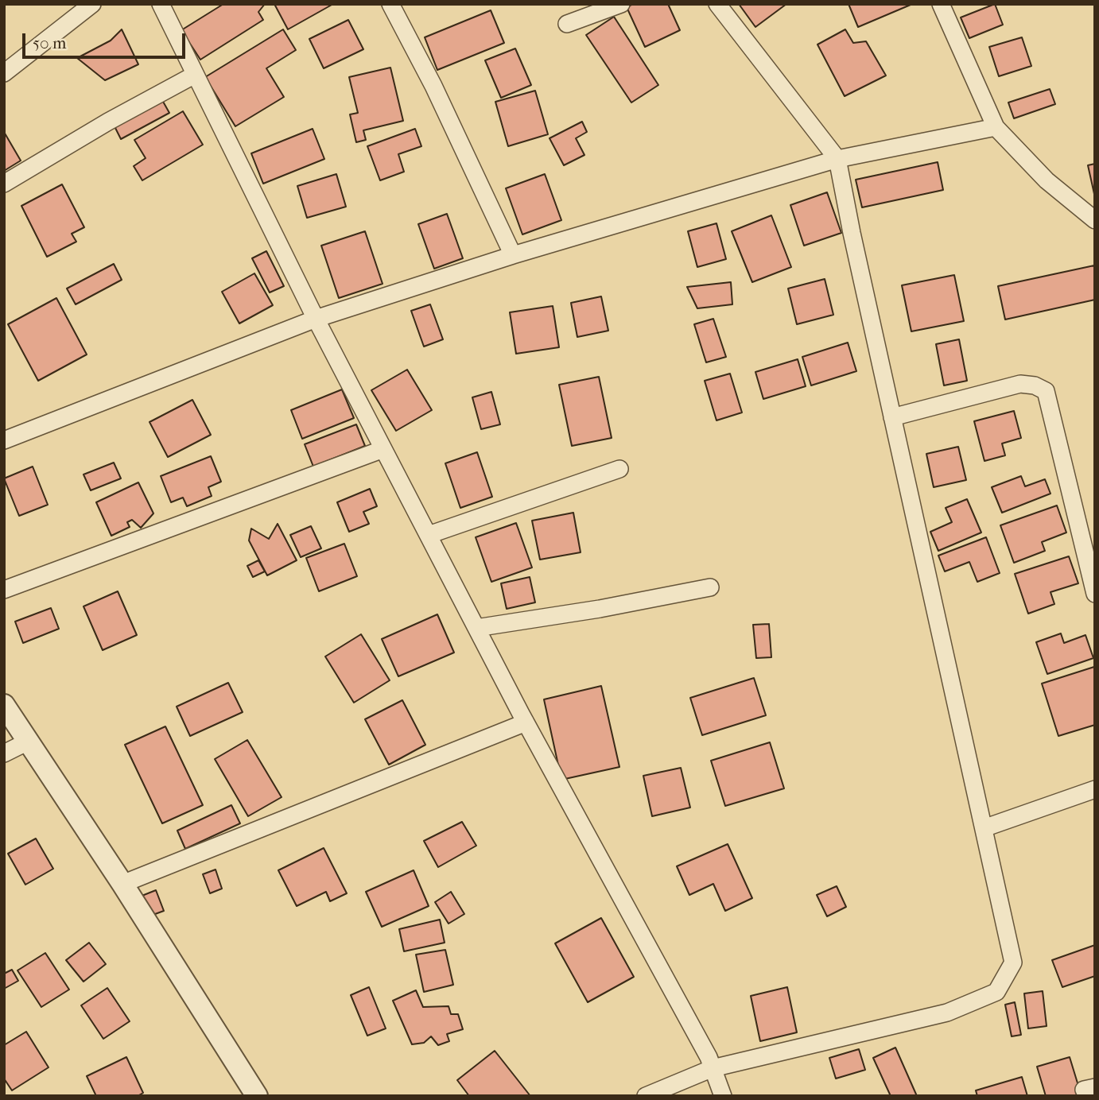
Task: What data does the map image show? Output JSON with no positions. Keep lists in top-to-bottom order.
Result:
{
  "scale_bar": "50 m"
}
